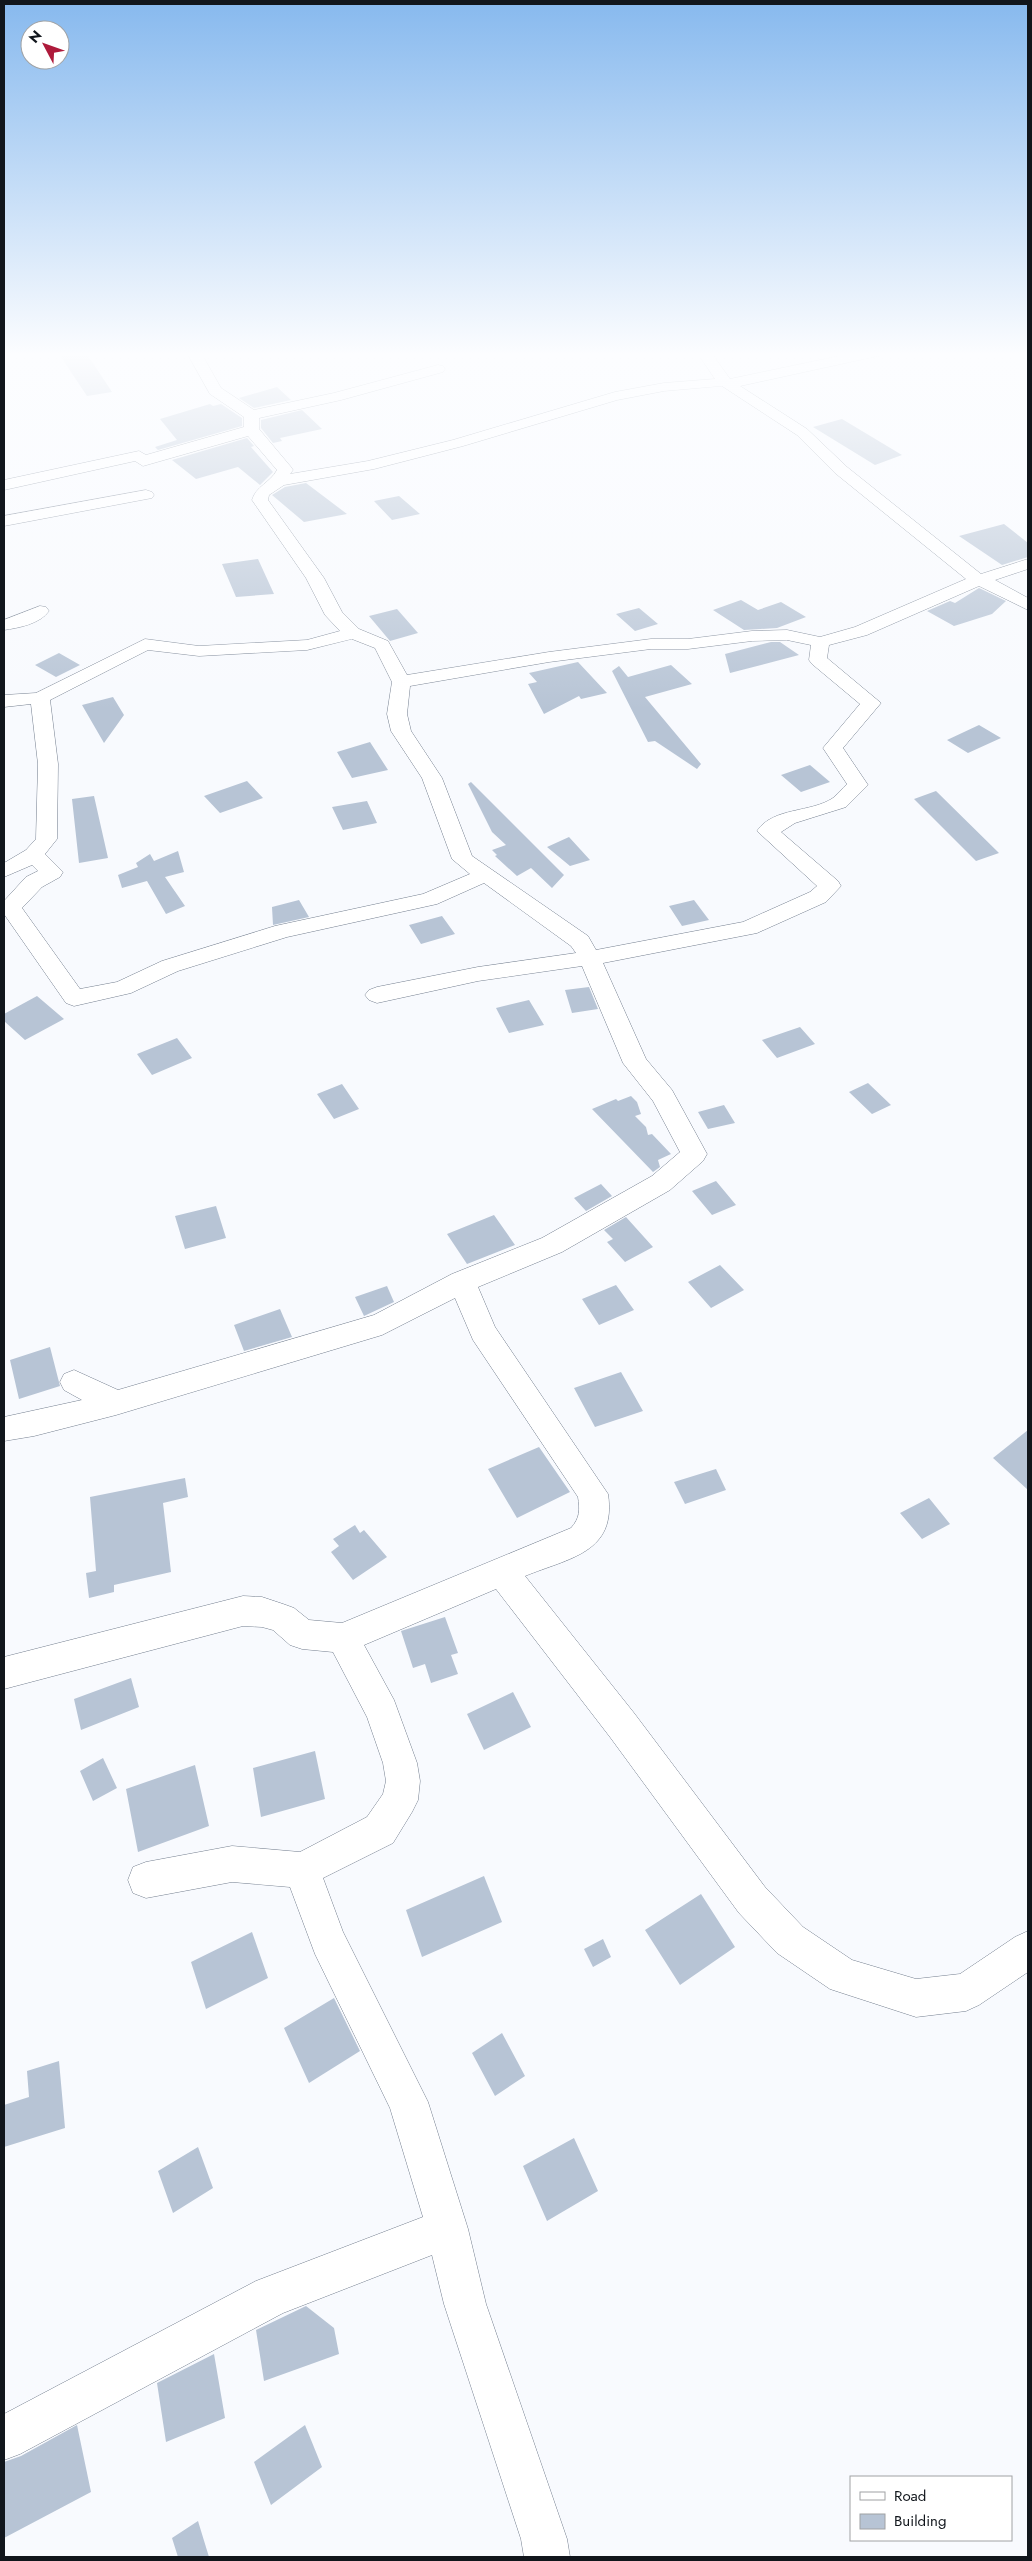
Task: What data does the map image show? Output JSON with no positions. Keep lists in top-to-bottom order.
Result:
{
  "legend": ["Road", "Building"],
  "north": "top left"
}
